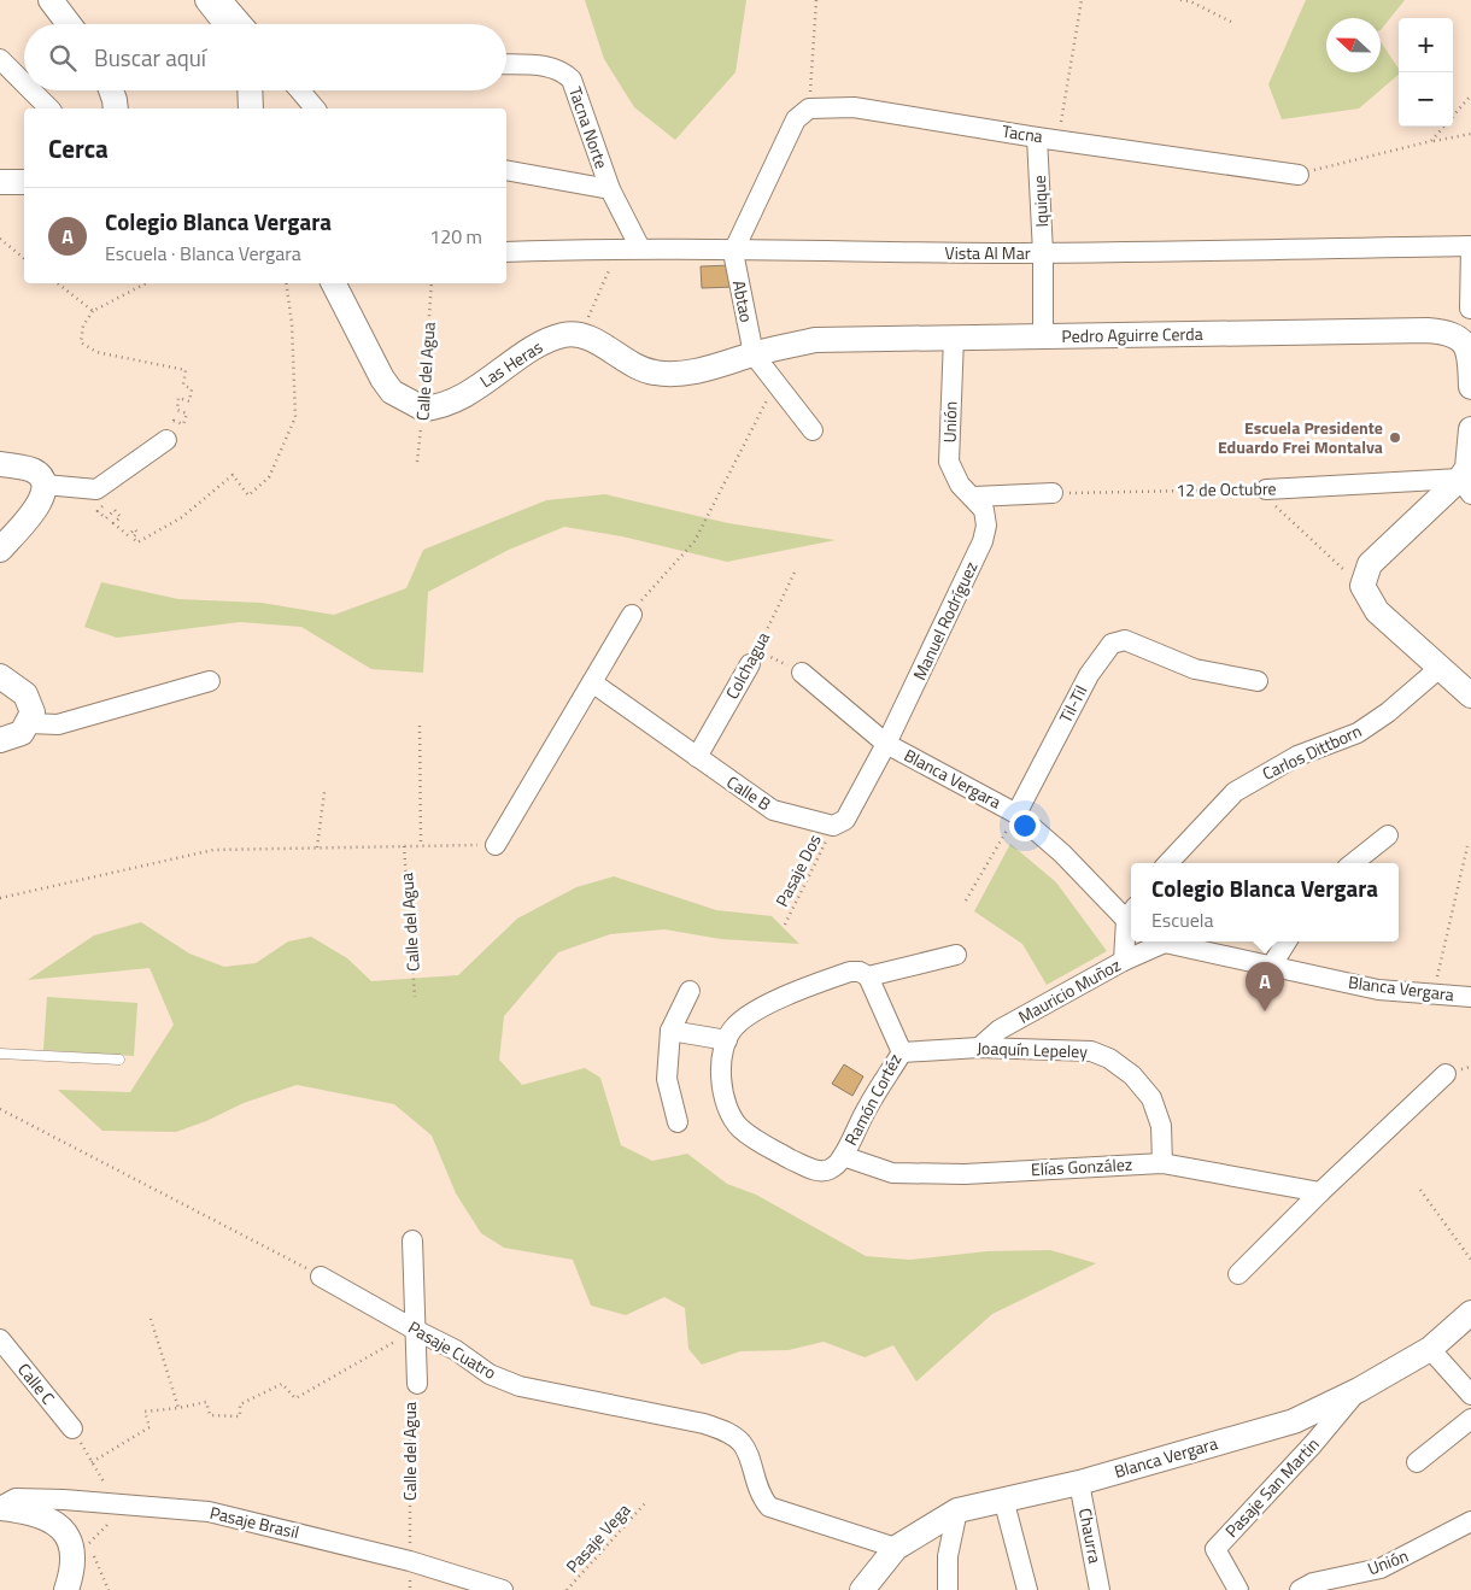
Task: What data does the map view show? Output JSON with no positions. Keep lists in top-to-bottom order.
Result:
{
  "streets": {
    "street": [
      "Tacna Norte",
      "Tacna",
      "Iquique",
      "Vista Al Mar",
      "Abtao",
      "Pedro Aguirre Cerda",
      "Las Heras",
      "Calle del Agua",
      "Unión",
      "12 de Octubre",
      "Manuel Rodríguez",
      "Colchagua",
      "Til-Til",
      "Carlos Dittborn",
      "Blanca Vergara",
      "Calle B",
      "Mauricio Muñoz",
      "Joaquín Lepeley",
      "Ramón Cortéz",
      "Elías González",
      "Pasaje Cuatro",
      "Calle C",
      "Pasaje San Martin",
      "Pasaje Brasil",
      "Chaurra"
    ],
    "path": ["Pasaje Dos", "Pasaje Vega"]
  },
  "crossings": [
    ["Tacna Norte", "Vista Al Mar"],
    ["Tacna", "Iquique"],
    ["Iquique", "Vista Al Mar"],
    ["Iquique", "Pedro Aguirre Cerda"],
    ["Vista Al Mar", "Abtao"],
    ["Abtao", "Pedro Aguirre Cerda"],
    ["Pedro Aguirre Cerda", "Unión"],
    ["Las Heras", "Calle del Agua"],
    ["Calle del Agua", "Pasaje Cuatro"],
    ["Calle del Agua", "Pasaje Brasil"],
    ["Unión", "Manuel Rodríguez"],
    ["Manuel Rodríguez", "Blanca Vergara"],
    ["Colchagua", "Calle B"],
    ["Til-Til", "Blanca Vergara"],
    ["Blanca Vergara", "Pasaje Cuatro"],
    ["Blanca Vergara", "Pasaje San Martin"],
    ["Blanca Vergara", "Chaurra"],
    ["Calle B", "Pasaje Dos"],
    ["Mauricio Muñoz", "Joaquín Lepeley"],
    ["Joaquín Lepeley", "Ramón Cortéz"],
    ["Joaquín Lepeley", "Elías González"],
    ["Ramón Cortéz", "Elías González"]
  ],
  "places": ["Escuela Presidente Eduardo Frei Montalva"],
  "north": "left",
  "page": {
    "map_buttons": ["+", "−"],
    "search": "Buscar aquí",
    "heading": "Cerca",
    "list": [
      {
        "mark": "A",
        "name": "Colegio Blanca Vergara",
        "note": "Escuela · Blanca Vergara",
        "value": "120 m"
      }
    ],
    "popup": ["Colegio Blanca Vergara", "Escuela"],
    "pins": "A"
  }
}
